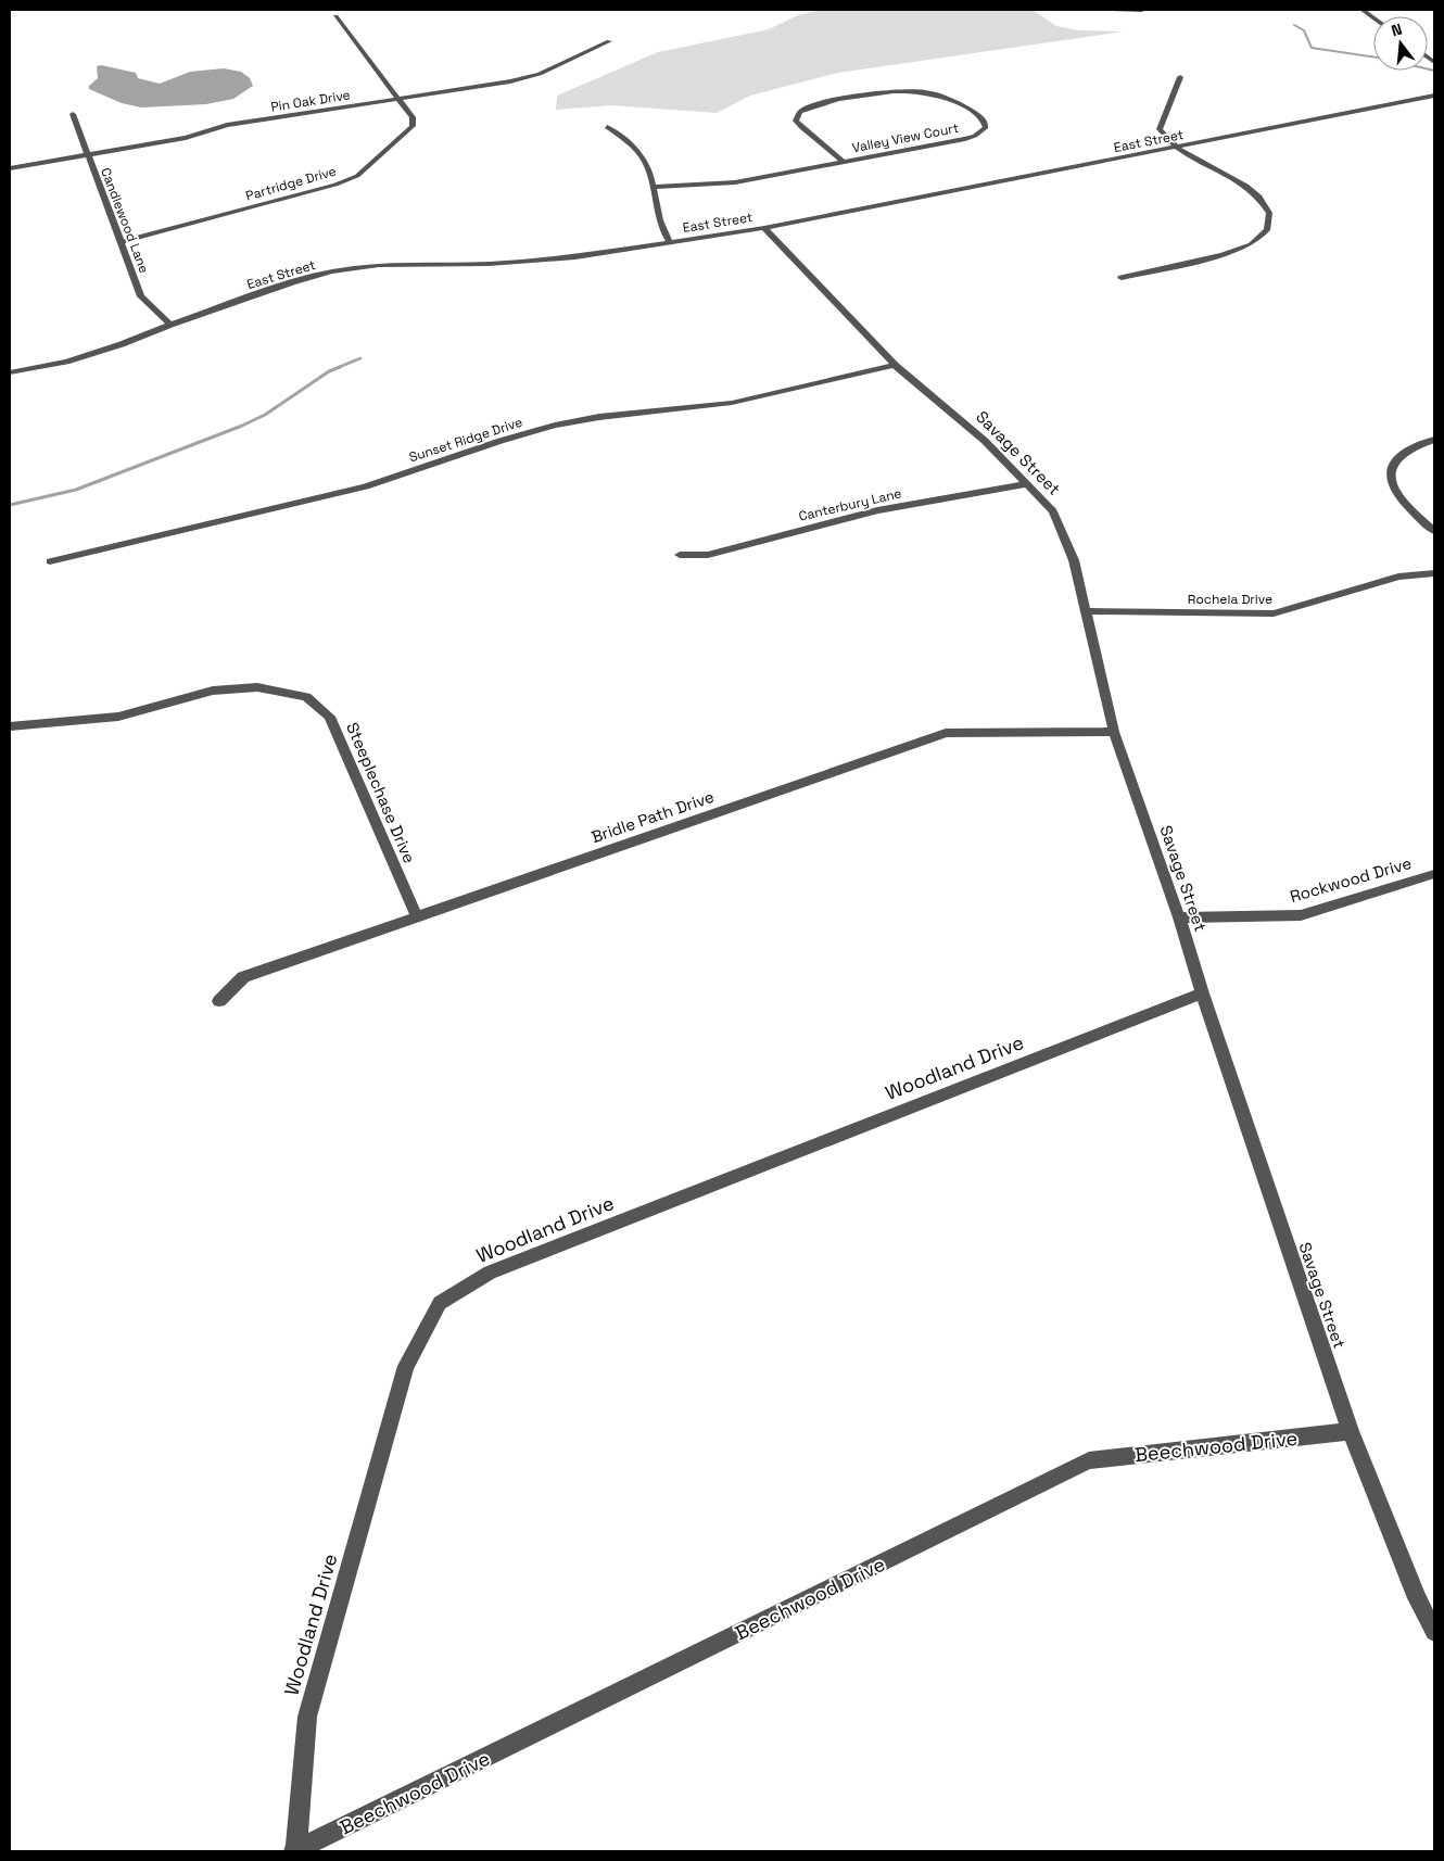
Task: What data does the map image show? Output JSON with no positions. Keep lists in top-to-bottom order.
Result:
{
  "streets": {
    "street": [
      "Pin Oak Drive",
      "Valley View Court",
      "East Street",
      "Partridge Drive",
      "Candlewood Lane",
      "Sunset Ridge Drive",
      "Savage Street",
      "Canterbury Lane",
      "Rochela Drive",
      "Steeplechase Drive",
      "Bridle Path Drive",
      "Rockwood Drive",
      "Woodland Drive",
      "Beechwood Drive"
    ]
  },
  "crossings": [
    ["Pin Oak Drive", "Partridge Drive"],
    ["Pin Oak Drive", "Candlewood Lane"],
    ["East Street", "Candlewood Lane"],
    ["East Street", "Savage Street"],
    ["Partridge Drive", "Candlewood Lane"],
    ["Sunset Ridge Drive", "Savage Street"],
    ["Savage Street", "Canterbury Lane"],
    ["Savage Street", "Rochela Drive"],
    ["Savage Street", "Bridle Path Drive"],
    ["Savage Street", "Rockwood Drive"],
    ["Savage Street", "Woodland Drive"],
    ["Savage Street", "Beechwood Drive"],
    ["Steeplechase Drive", "Bridle Path Drive"],
    ["Woodland Drive", "Beechwood Drive"]
  ],
  "north": "top"
}
